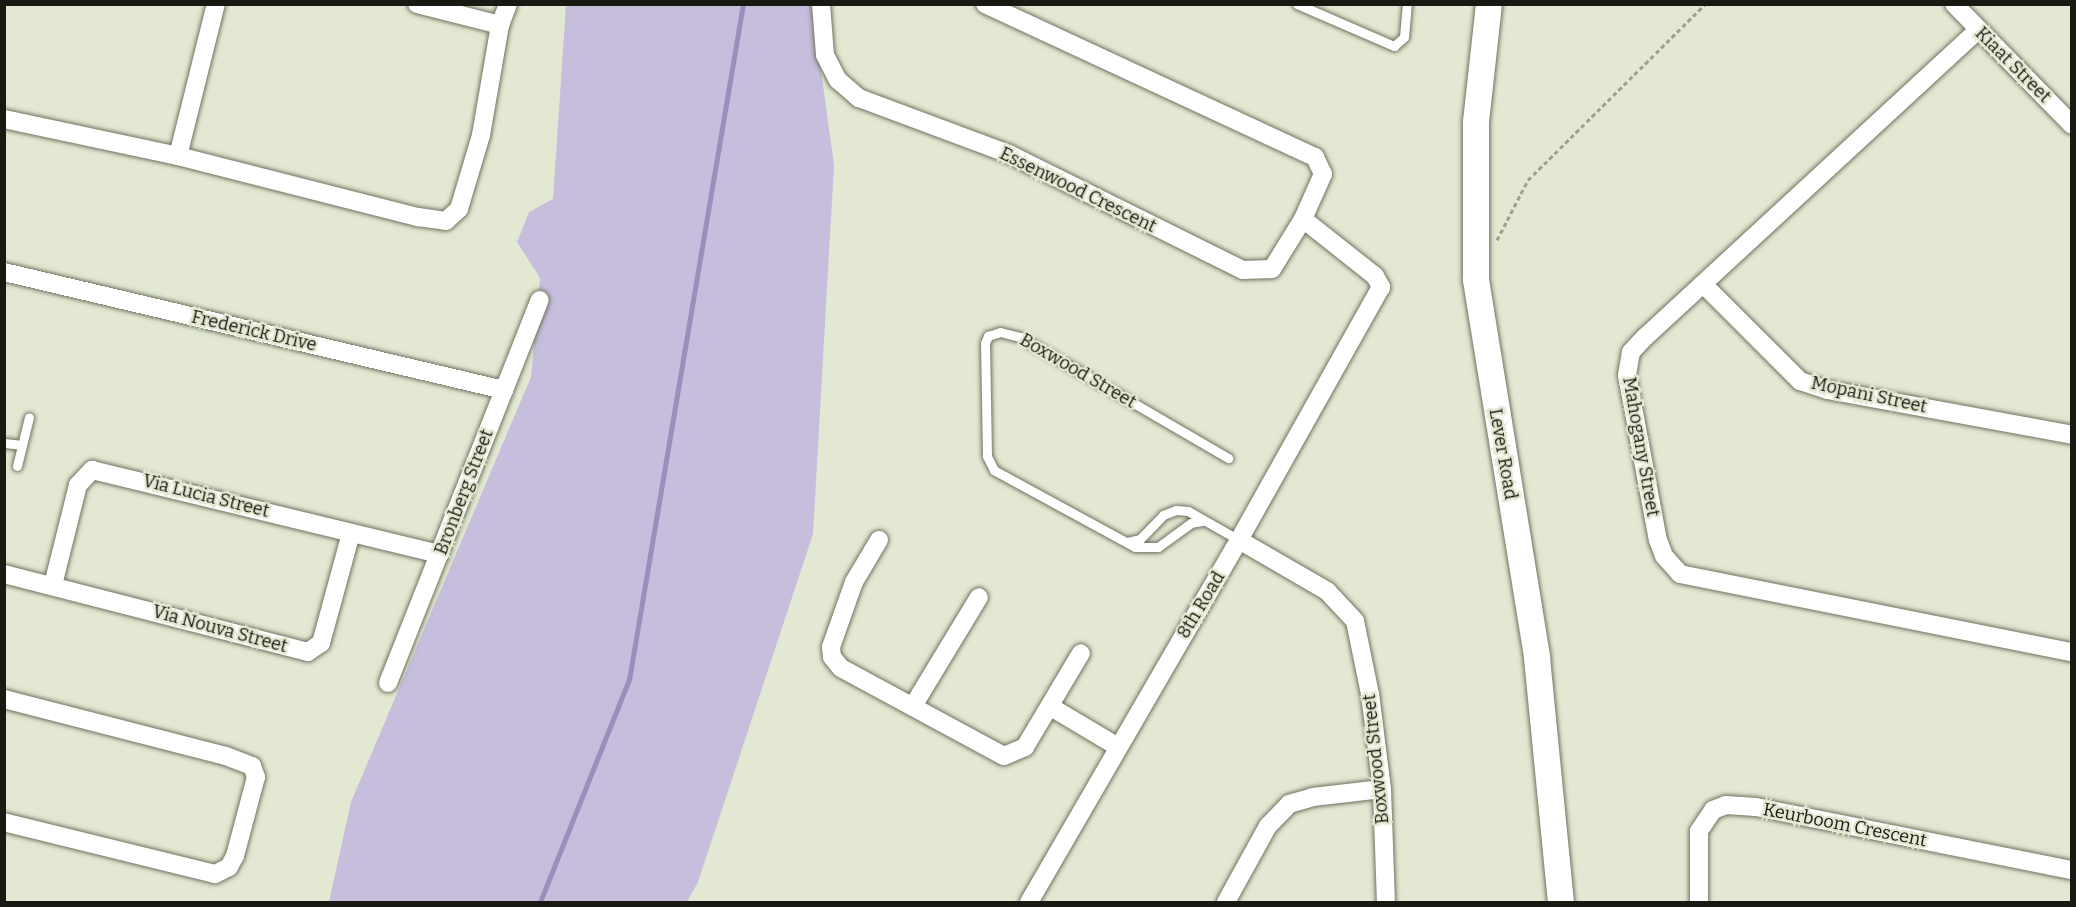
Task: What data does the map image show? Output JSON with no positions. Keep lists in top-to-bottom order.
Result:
{
  "streets": {
    "main road": ["Lever Road"],
    "street": [
      "Kiaat Street",
      "Essenwood Crescent",
      "Frederick Drive",
      "Boxwood Street",
      "Mopani Street",
      "Mahogany Street",
      "Bronberg Street",
      "Via Lucia Street",
      "8th Road",
      "Via Nouva Street",
      "Keurboom Crescent"
    ]
  },
  "crossings": [
    ["Kiaat Street", "Mahogany Street"],
    ["Essenwood Crescent", "8th Road"],
    ["Frederick Drive", "Bronberg Street"],
    ["Boxwood Street", "8th Road"],
    ["Mopani Street", "Mahogany Street"],
    ["Bronberg Street", "Via Lucia Street"],
    ["Via Lucia Street", "Via Nouva Street"]
  ]
}
